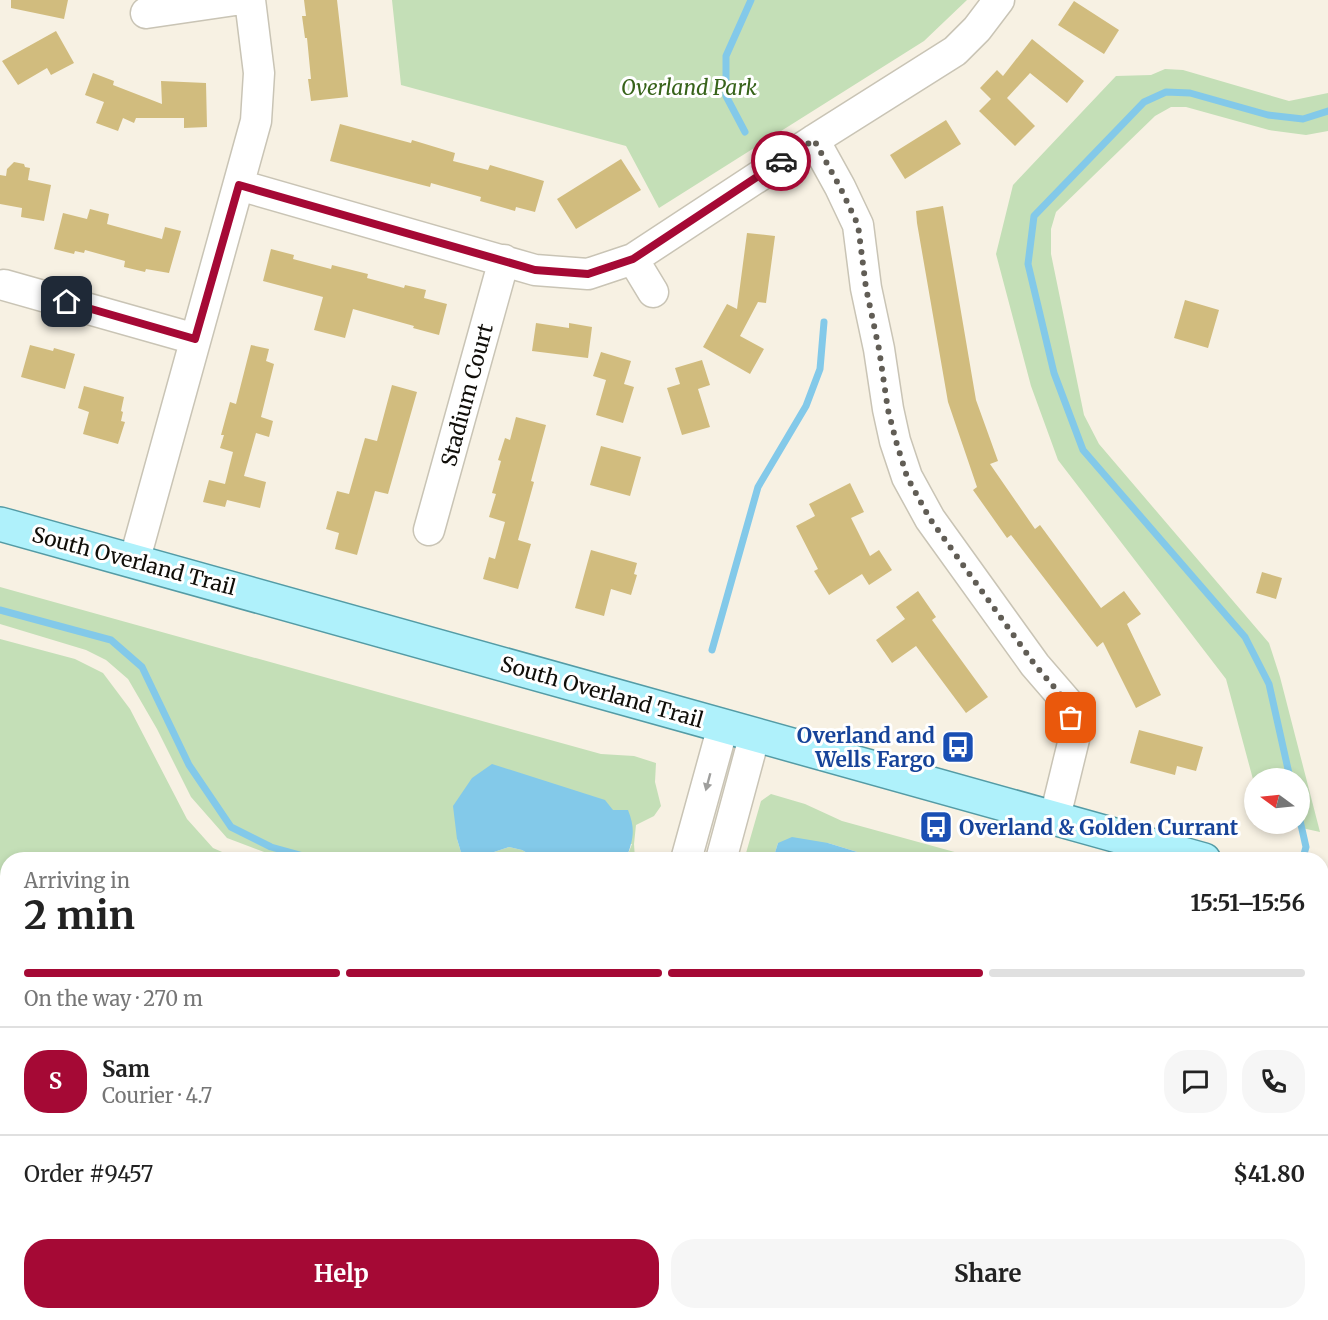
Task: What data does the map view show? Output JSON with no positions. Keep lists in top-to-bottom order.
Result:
{
  "streets": {
    "main road": ["South Overland Trail"],
    "street": ["Stadium Court"]
  },
  "parks": ["Overland Park"],
  "places": {
    "bus stop": ["Overland and Wells Fargo", "Overland & Golden Currant"]
  },
  "north": "left",
  "page": {
    "heading": ["2 min", "Arriving in", "15:51–15:56"],
    "panel": [
      "Sam",
      "Courier · 4.7",
      "Order #9457",
      "$41.80"
    ],
    "bar": "On the way · 270 m",
    "round": "S",
    "buttons": ["Help", "Share"]
  }
}
